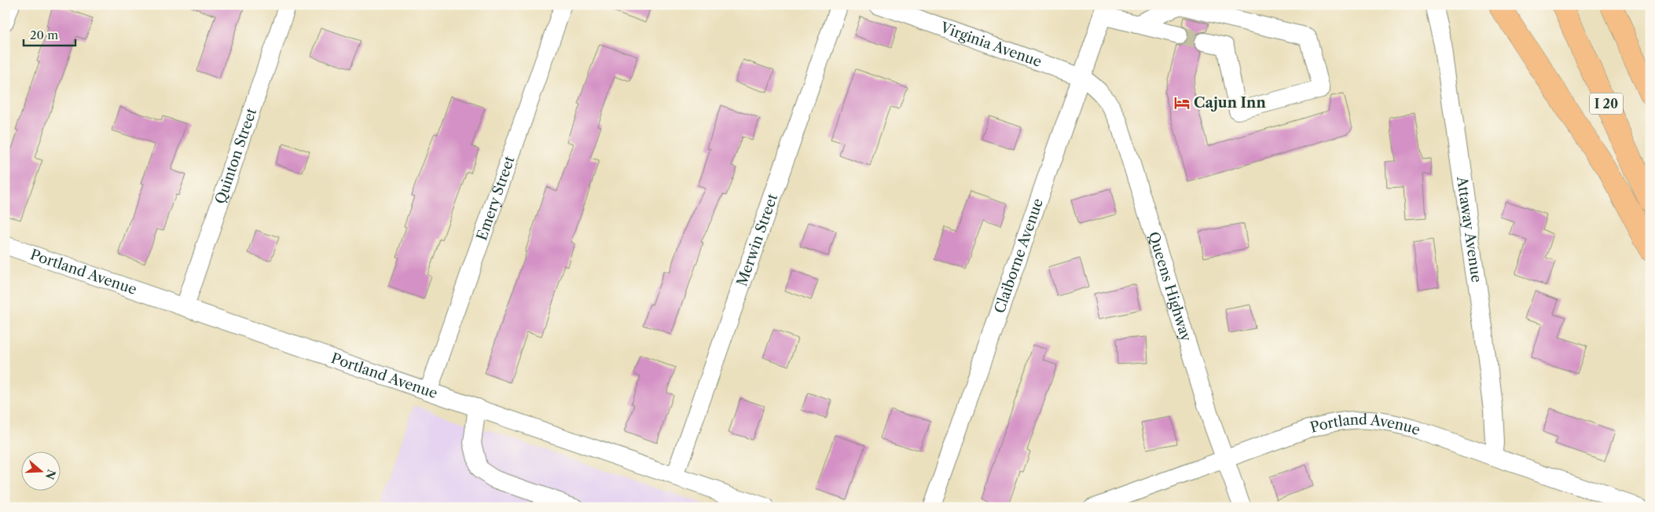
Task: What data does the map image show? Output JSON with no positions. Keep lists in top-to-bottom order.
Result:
{
  "streets": {
    "highway": ["I 20"],
    "street": [
      "Virginia Avenue",
      "Quinton Street",
      "Emery Street",
      "Attaway Avenue",
      "Merwin Street",
      "Claiborne Avenue",
      "Portland Avenue",
      "Queens Highway"
    ]
  },
  "crossings": [
    ["Virginia Avenue", "Claiborne Avenue"],
    ["Virginia Avenue", "Queens Highway"],
    ["Quinton Street", "Portland Avenue"],
    ["Emery Street", "Portland Avenue"],
    ["Attaway Avenue", "Portland Avenue"],
    ["Merwin Street", "Portland Avenue"],
    ["Claiborne Avenue", "Queens Highway"],
    ["Portland Avenue", "Queens Highway"]
  ],
  "places": {
    "hotel": ["Cajun Inn"]
  },
  "scale_bar": "20 m",
  "north": "right"
}
